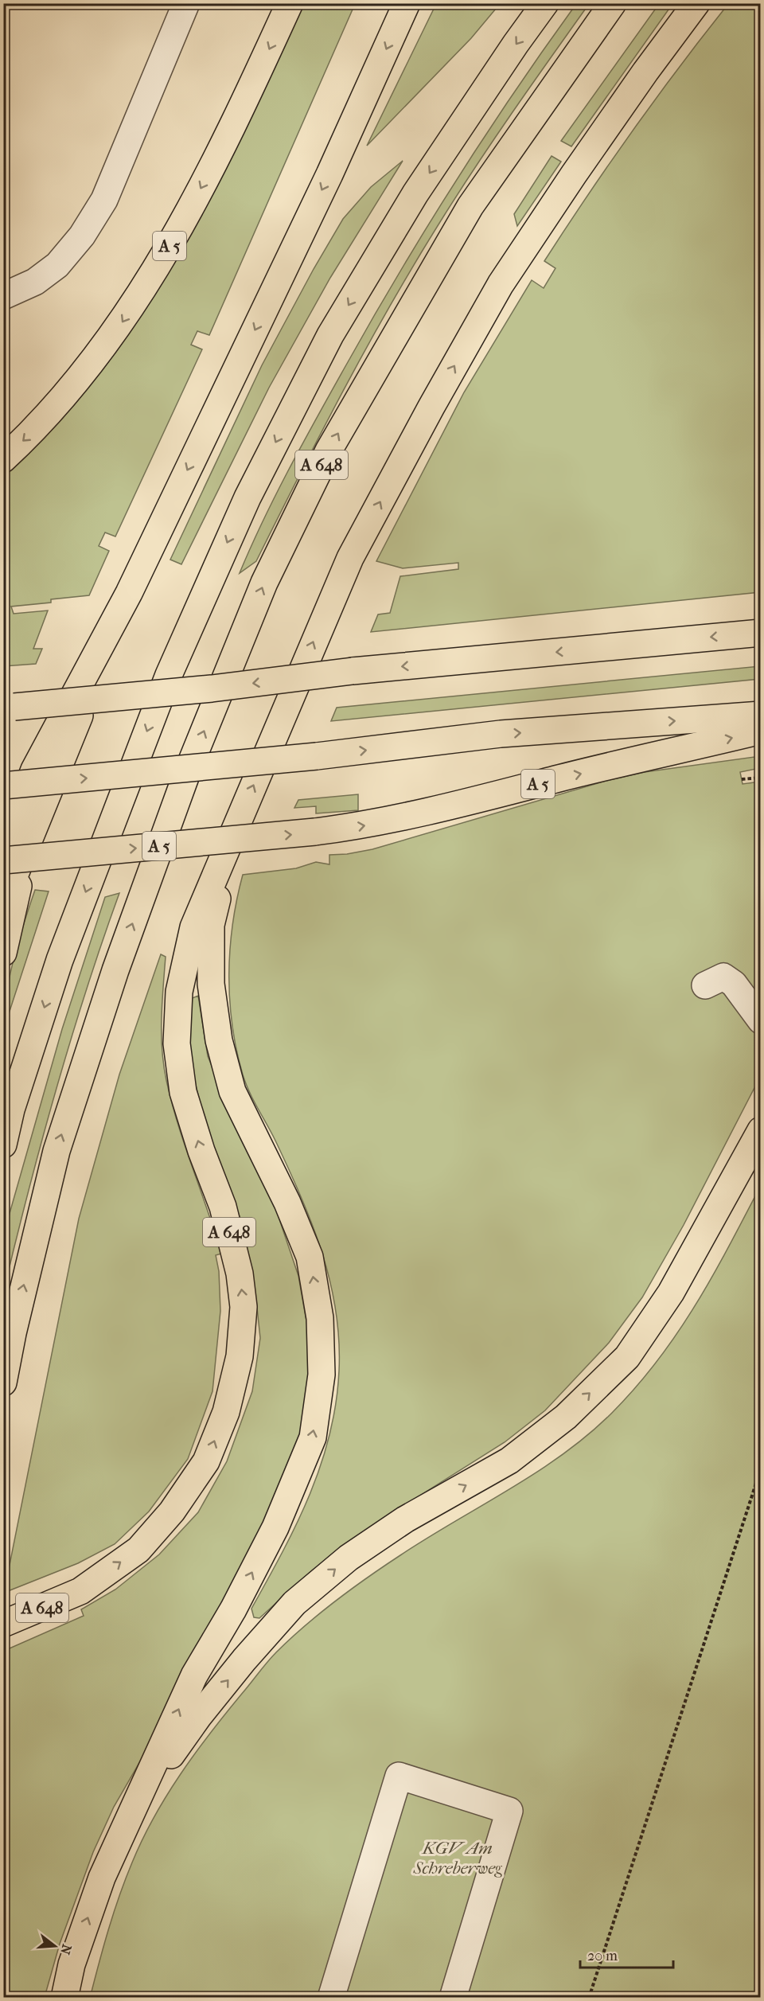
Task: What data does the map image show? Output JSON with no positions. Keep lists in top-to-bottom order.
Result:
{
  "streets": {
    "highway": ["A 5", "A 648"]
  },
  "parks": ["KGV Am Schreberweg"],
  "scale_bar": "20 m",
  "north": "right"
}
